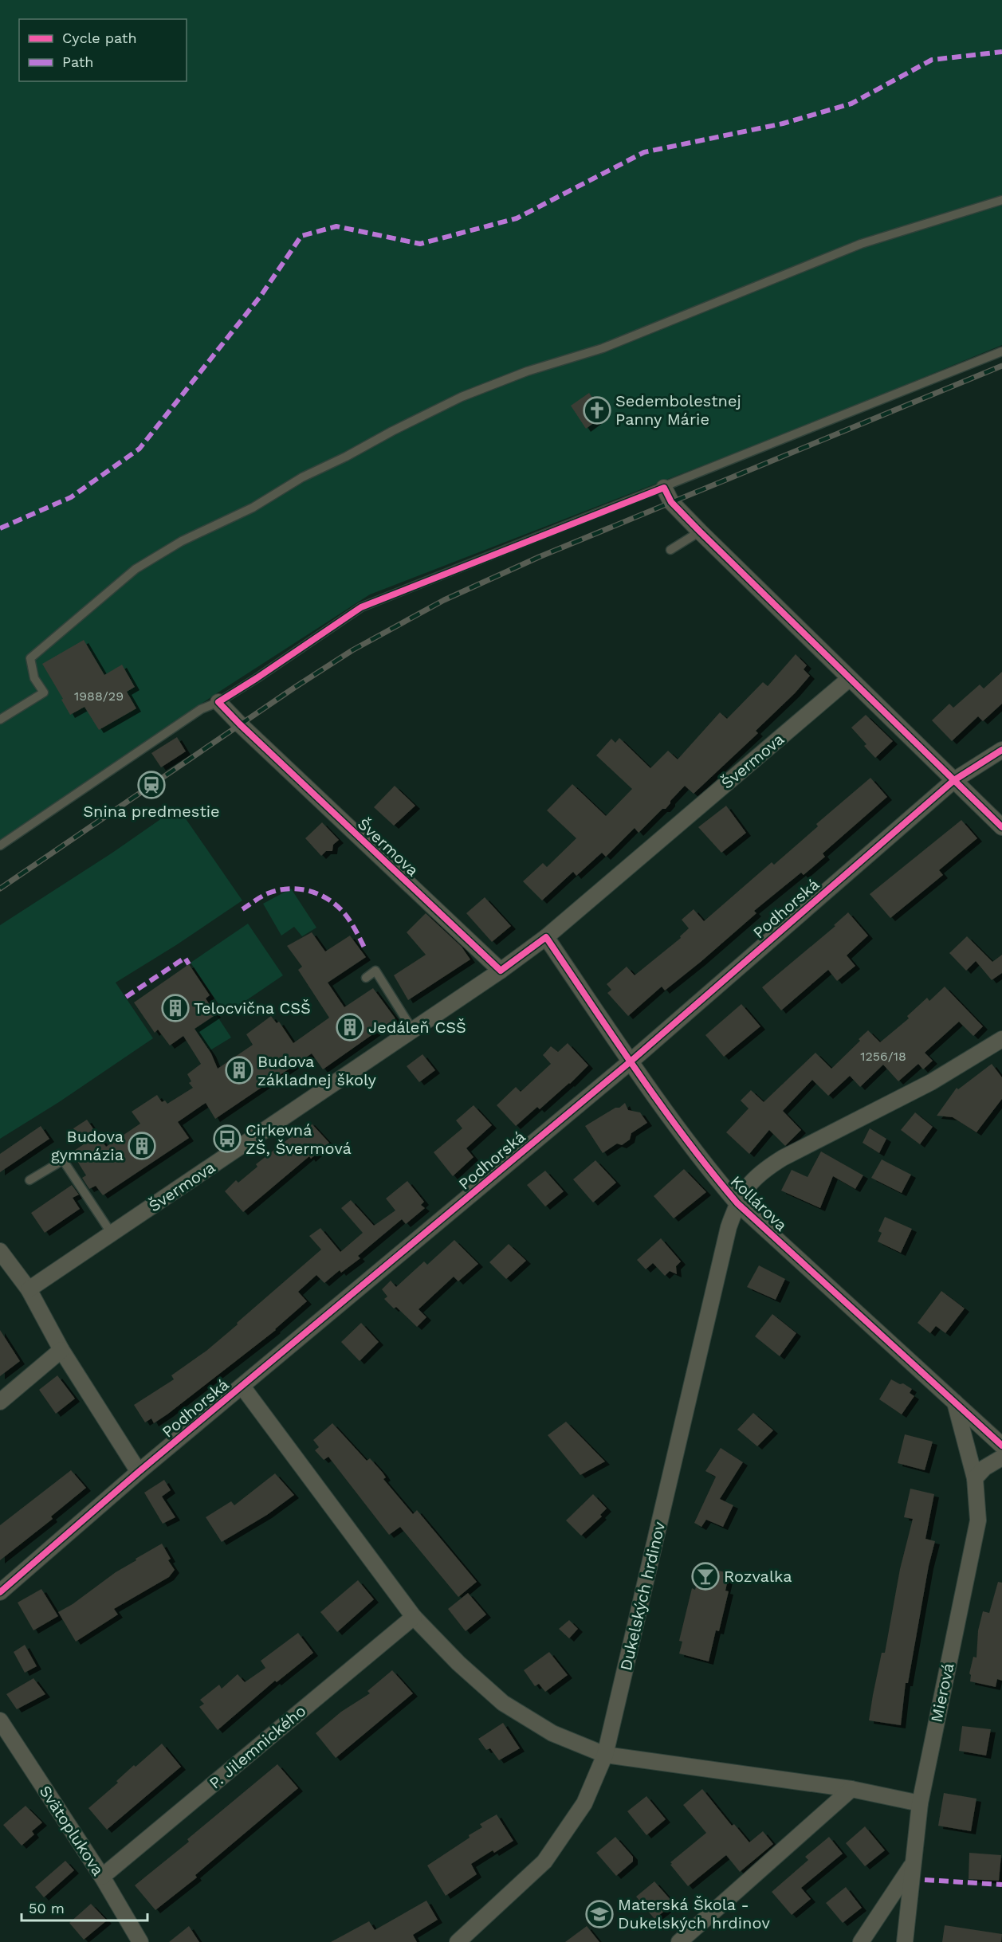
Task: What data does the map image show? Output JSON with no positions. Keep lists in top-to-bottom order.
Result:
{
  "streets": {
    "street": [
      "Švermova",
      "Podhorská",
      "Kollárova",
      "Dukelských hrdinov",
      "Mierová",
      "P. Jilemnického",
      "Svätoplukova"
    ]
  },
  "crossings": [
    ["Švermova", "Kollárova"],
    ["Podhorská", "Kollárova"],
    ["Kollárova", "Dukelských hrdinov"],
    ["Kollárova", "Mierová"],
    ["P. Jilemnického", "Svätoplukova"]
  ],
  "places": {
    "church": ["Sedembolestnej Panny Márie"],
    "station": ["Snina predmestie"],
    "building": [
      "Telocvična CSŠ",
      "Jedáleň CSŠ",
      "Budova základnej školy",
      "Budova gymnázia"
    ],
    "bus stop": ["Cirkevná ZŠ, Švermová"],
    "bar": ["Rozvalka"],
    "school or university": ["Materská Škola - Dukelských hrdinov"]
  },
  "house_numbers": ["1988/29", "1256/18"],
  "legend": ["Cycle path", "Path"],
  "scale_bar": "50 m"
}
